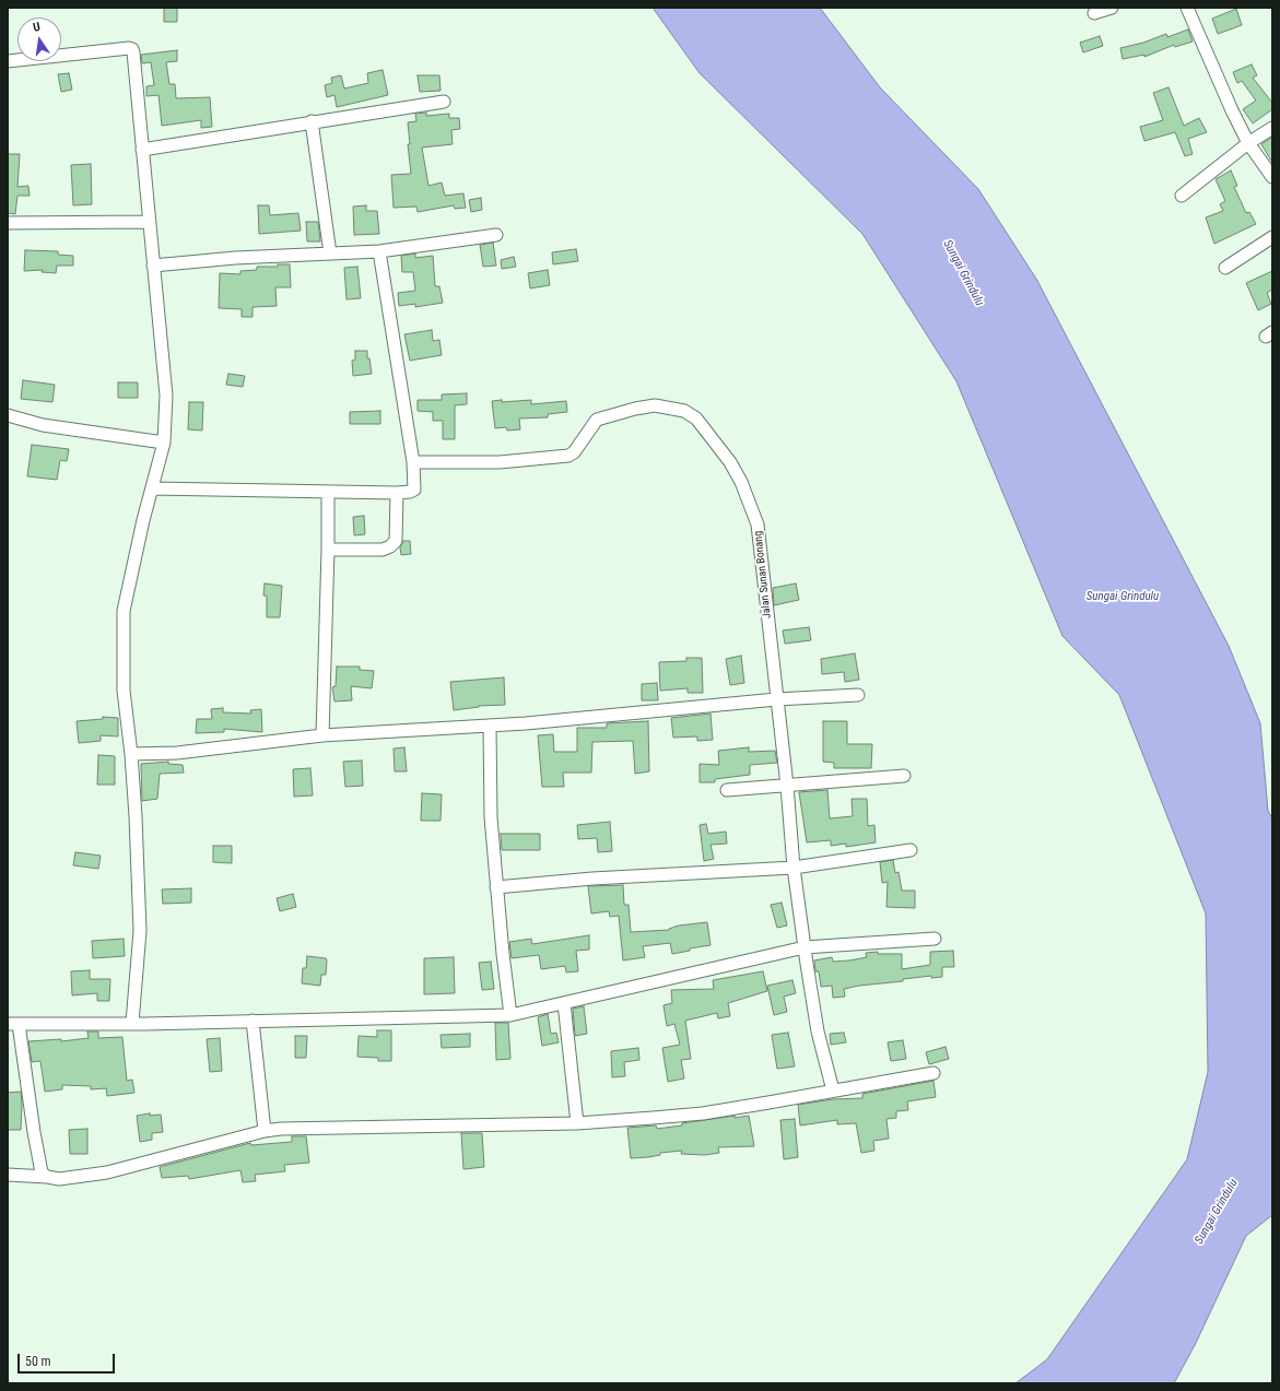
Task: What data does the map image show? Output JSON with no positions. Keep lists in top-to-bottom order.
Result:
{
  "streets": {
    "street": ["Jalan Sunan Bonang"]
  },
  "water": ["Sungai Grindulu"],
  "scale_bar": "50 m",
  "north": "top"
}
